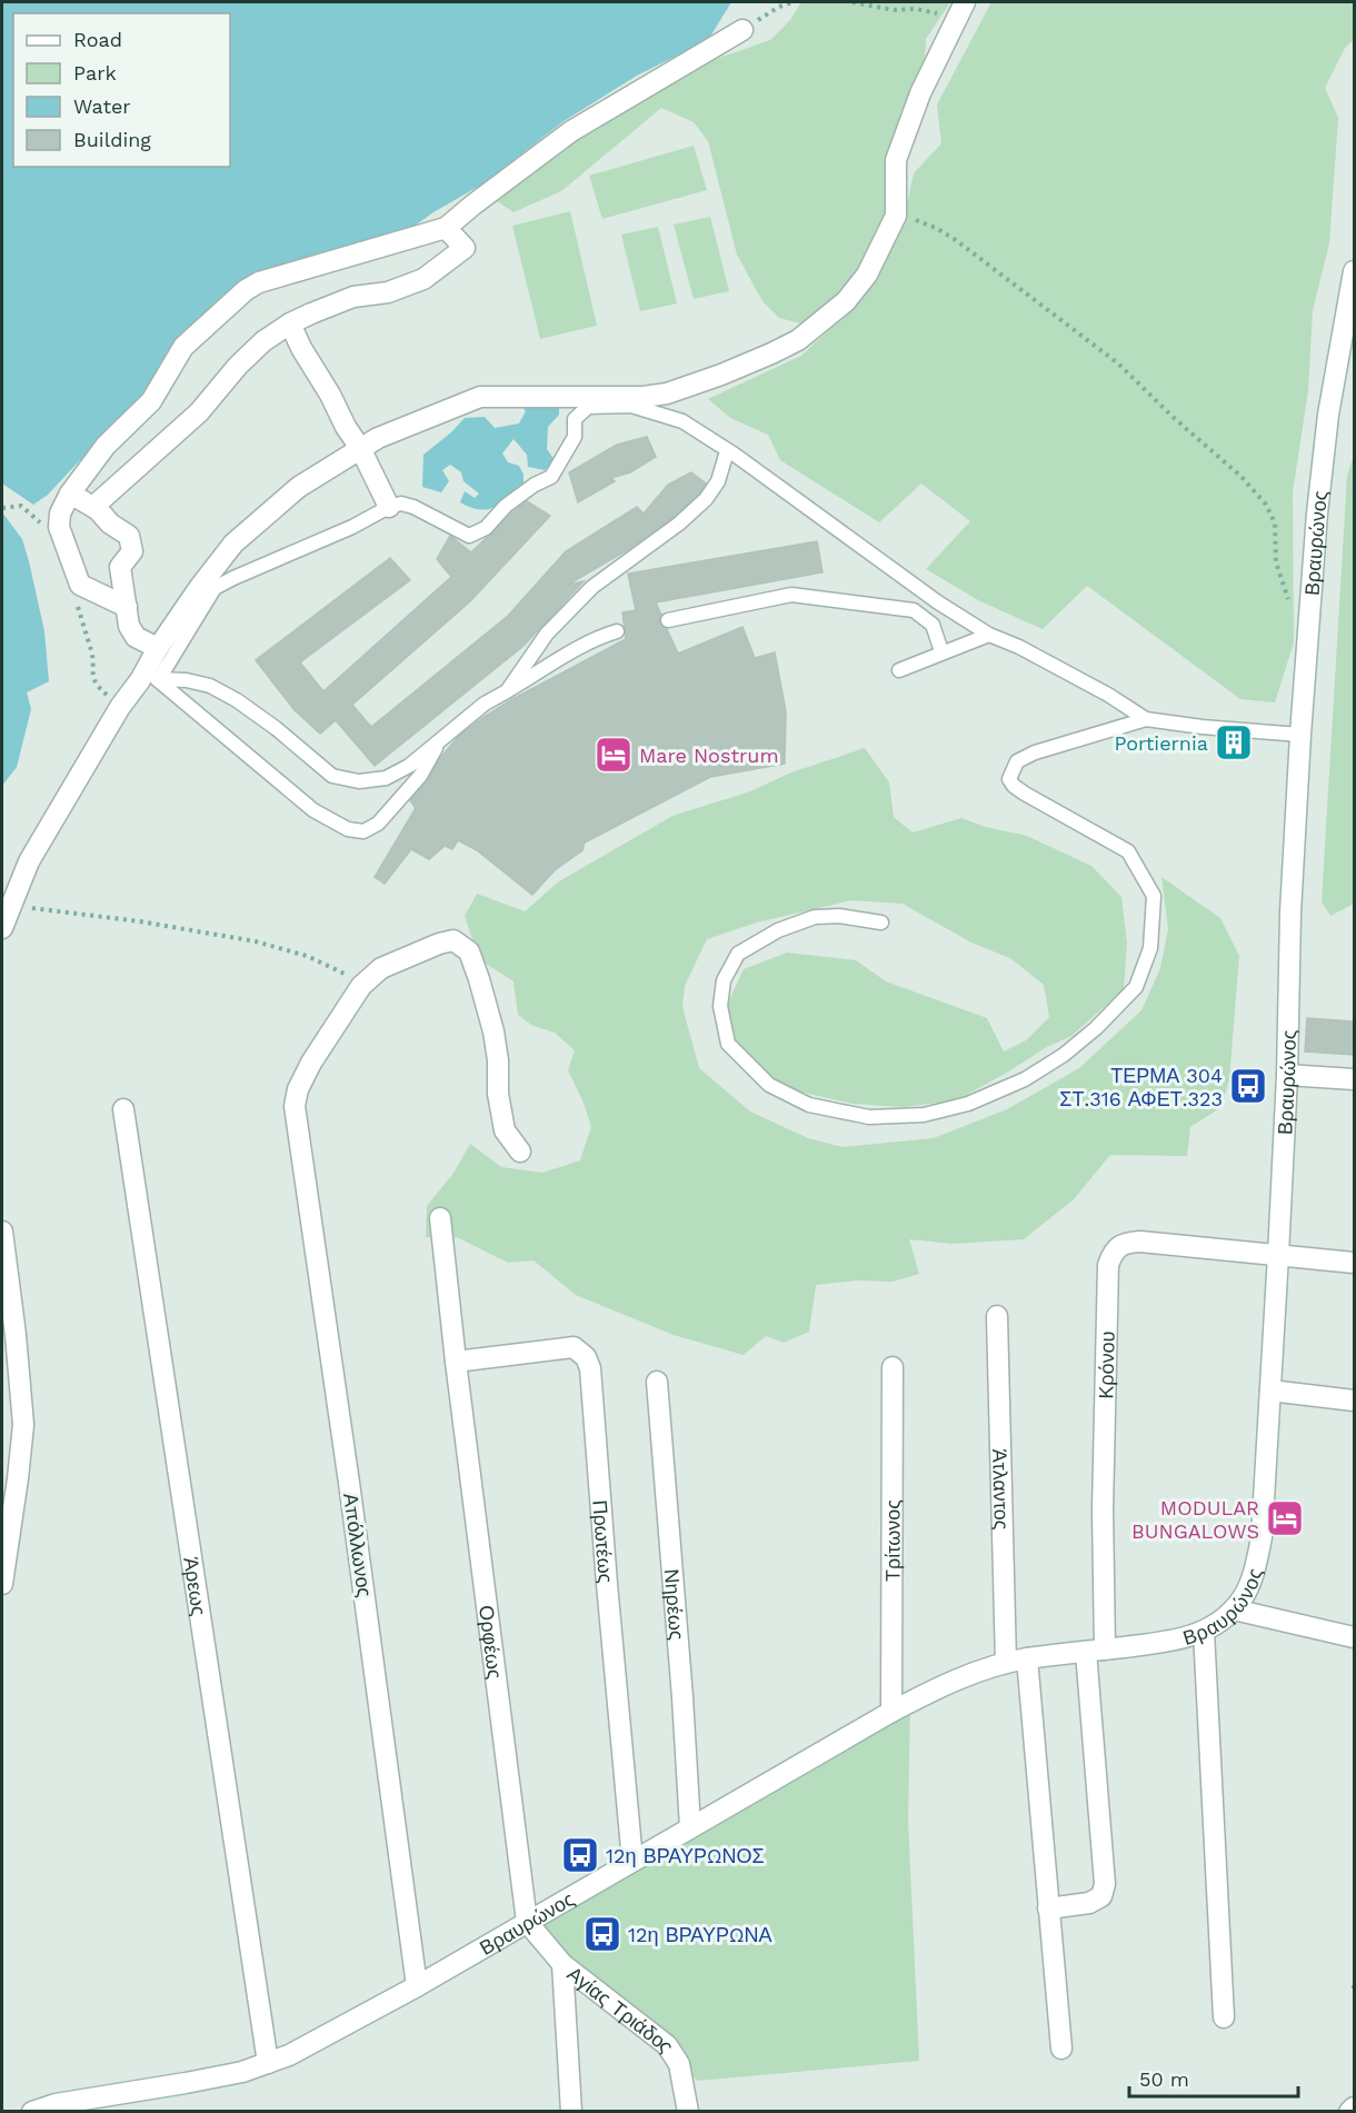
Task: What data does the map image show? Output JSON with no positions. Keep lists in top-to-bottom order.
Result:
{
  "streets": {
    "street": [
      "Βραυρώνος",
      "Κρόνου",
      "Άτλαντος",
      "Τρίτωνος",
      "Πρωτέως",
      "Απόλλωνος",
      "Άρεως",
      "Νηρέως",
      "Ορφέως",
      "Αγίας Τριάδος"
    ]
  },
  "crossings": [
    ["Βραυρώνος", "Κρόνου"],
    ["Βραυρώνος", "Άτλαντος"],
    ["Βραυρώνος", "Τρίτωνος"],
    ["Βραυρώνος", "Πρωτέως"],
    ["Βραυρώνος", "Απόλλωνος"],
    ["Βραυρώνος", "Άρεως"],
    ["Βραυρώνος", "Νηρέως"],
    ["Βραυρώνος", "Ορφέως"],
    ["Βραυρώνος", "Αγίας Τριάδος"],
    ["Πρωτέως", "Ορφέως"],
    ["Ορφέως", "Αγίας Τριάδος"]
  ],
  "places": {
    "building": ["Portiernia"],
    "hotel": ["Mare Nostrum", "MODULAR BUNGALOWS"],
    "bus stop": ["ΤΕΡΜΑ 304 ΣΤ.316 ΑΦΕΤ.323", "12η ΒΡΑΥΡΩΝΟΣ", "12η ΒΡΑΥΡΩΝΑ"]
  },
  "legend": [
    "Road",
    "Park",
    "Water",
    "Building"
  ],
  "scale_bar": "50 m"
}
